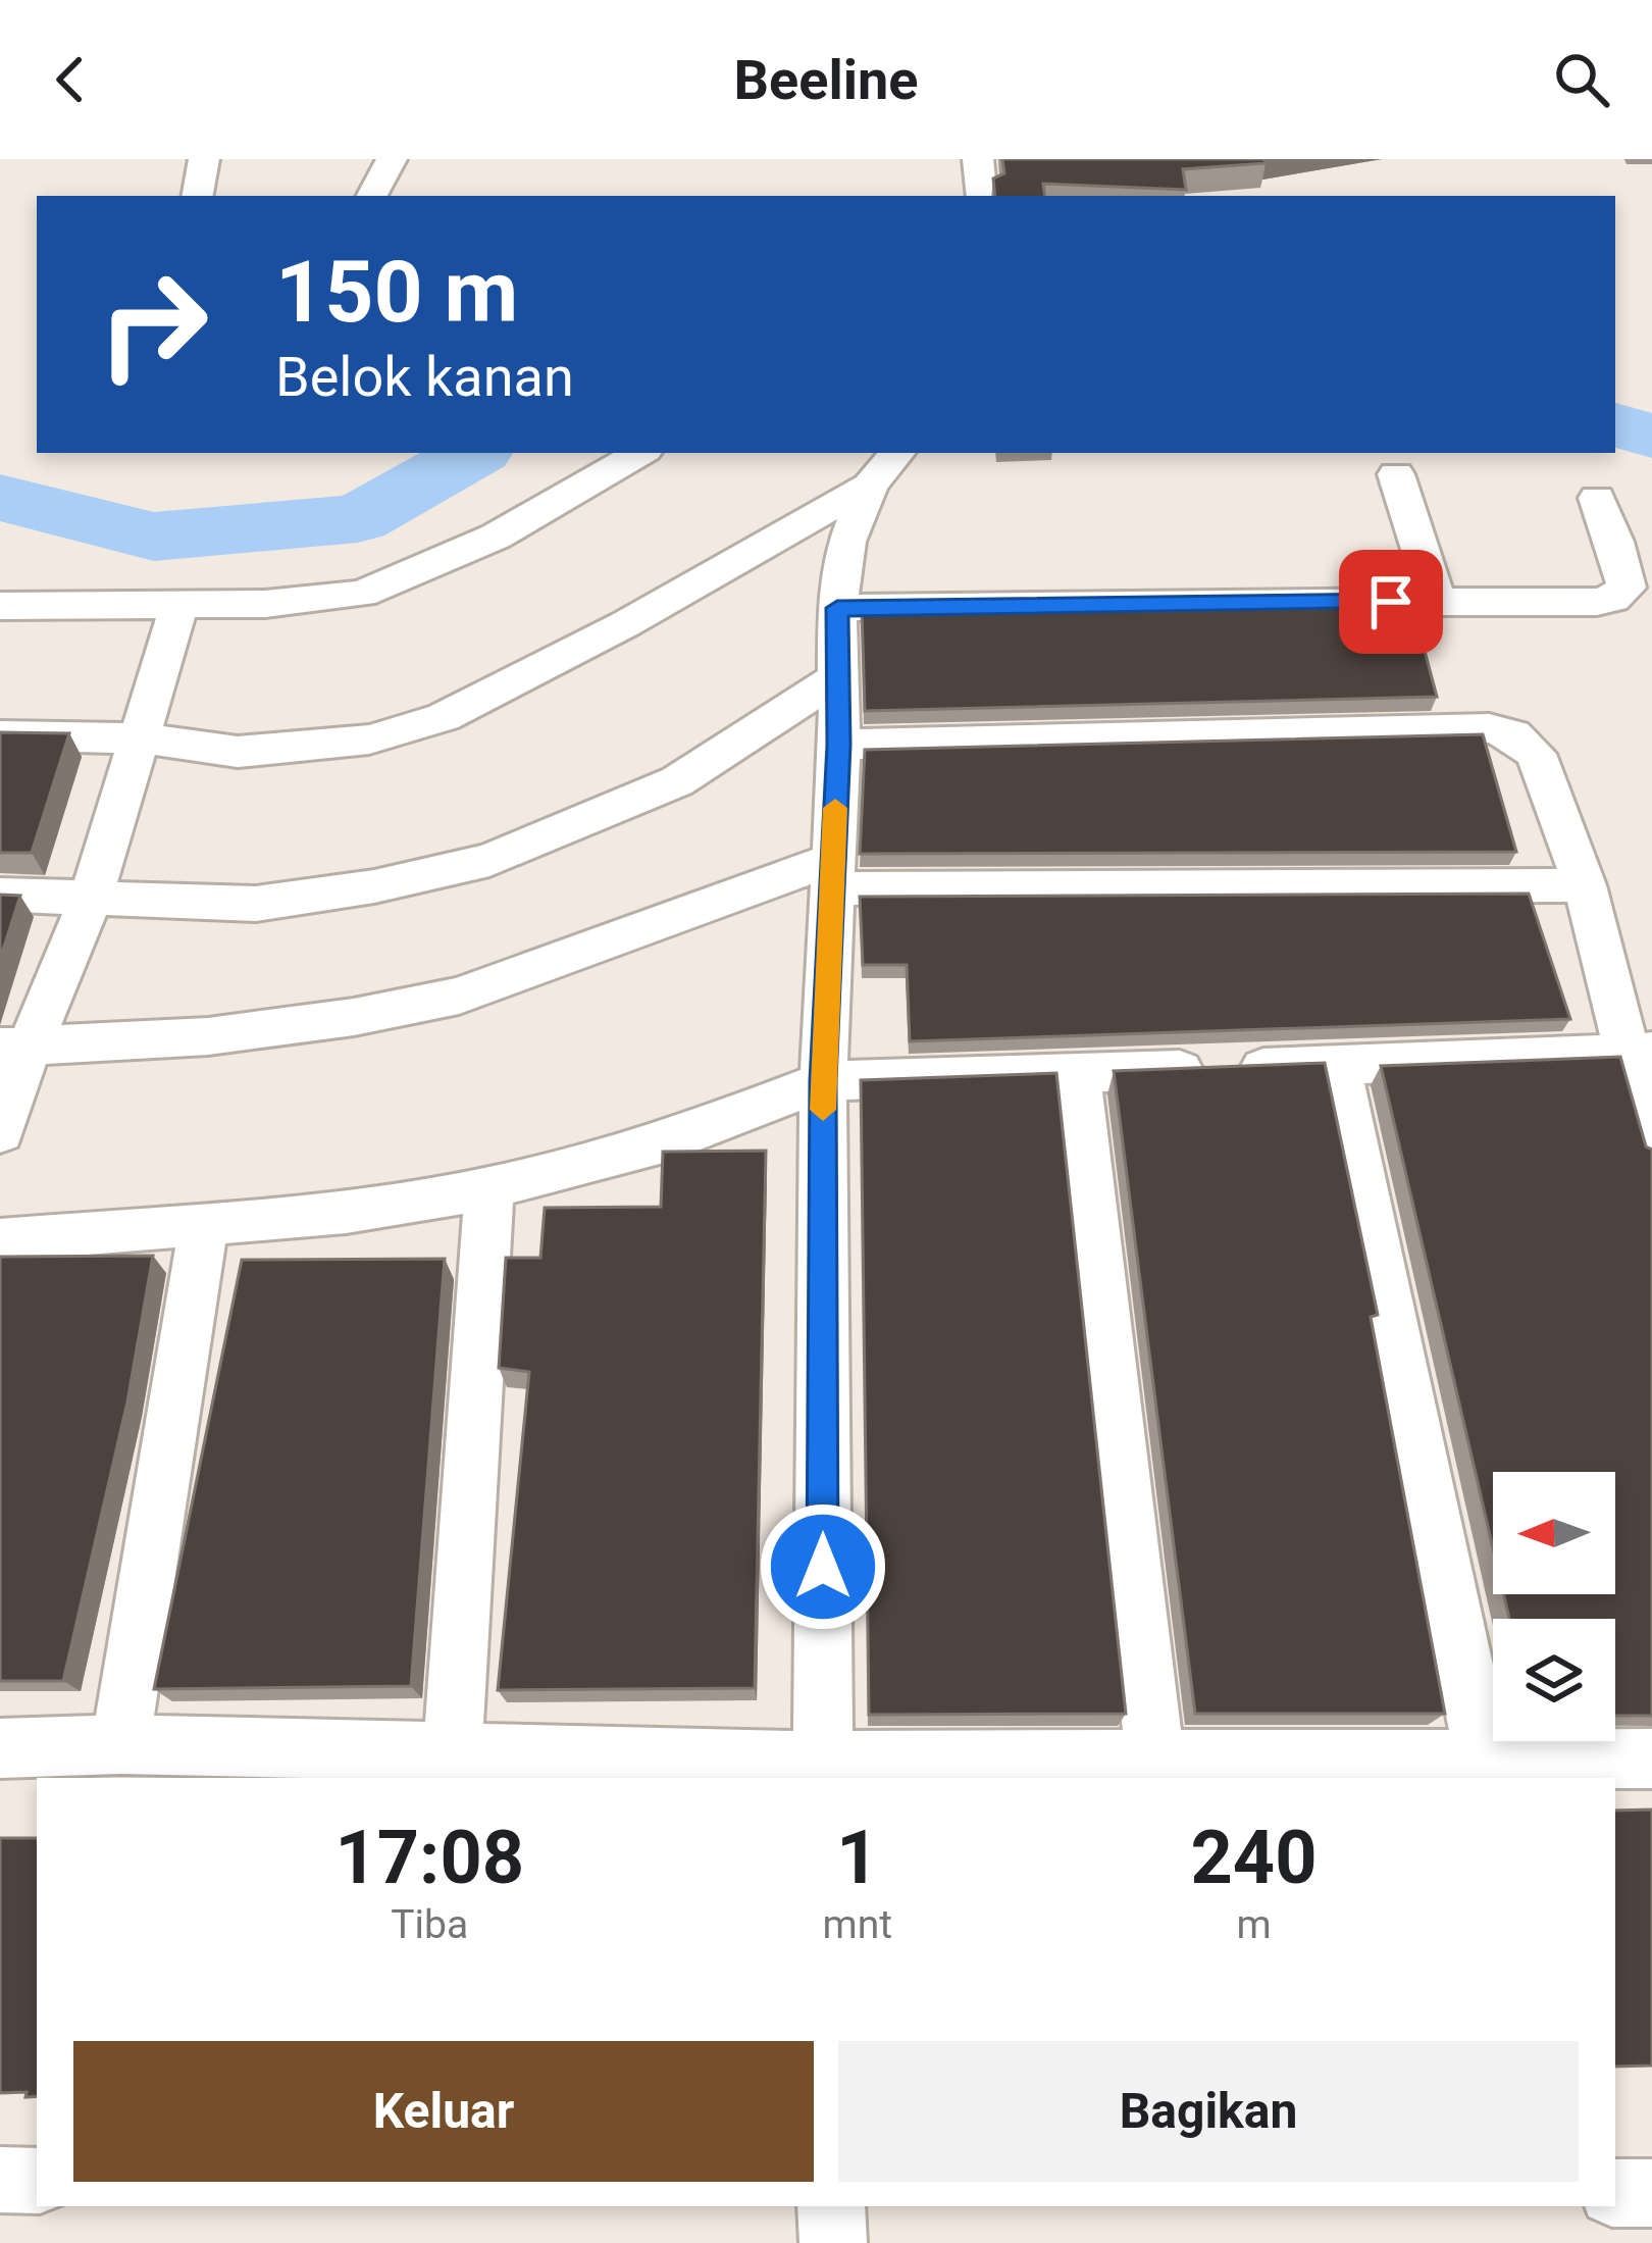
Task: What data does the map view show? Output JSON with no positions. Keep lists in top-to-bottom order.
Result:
{
  "north": "left",
  "page": {
    "header": "Beeline",
    "turn": ["150 m", "Belok kanan"],
    "eta": [
      "17:08",
      "Tiba",
      "1",
      "mnt",
      "240",
      "m"
    ],
    "buttons": ["Keluar", "Bagikan"]
  }
}
